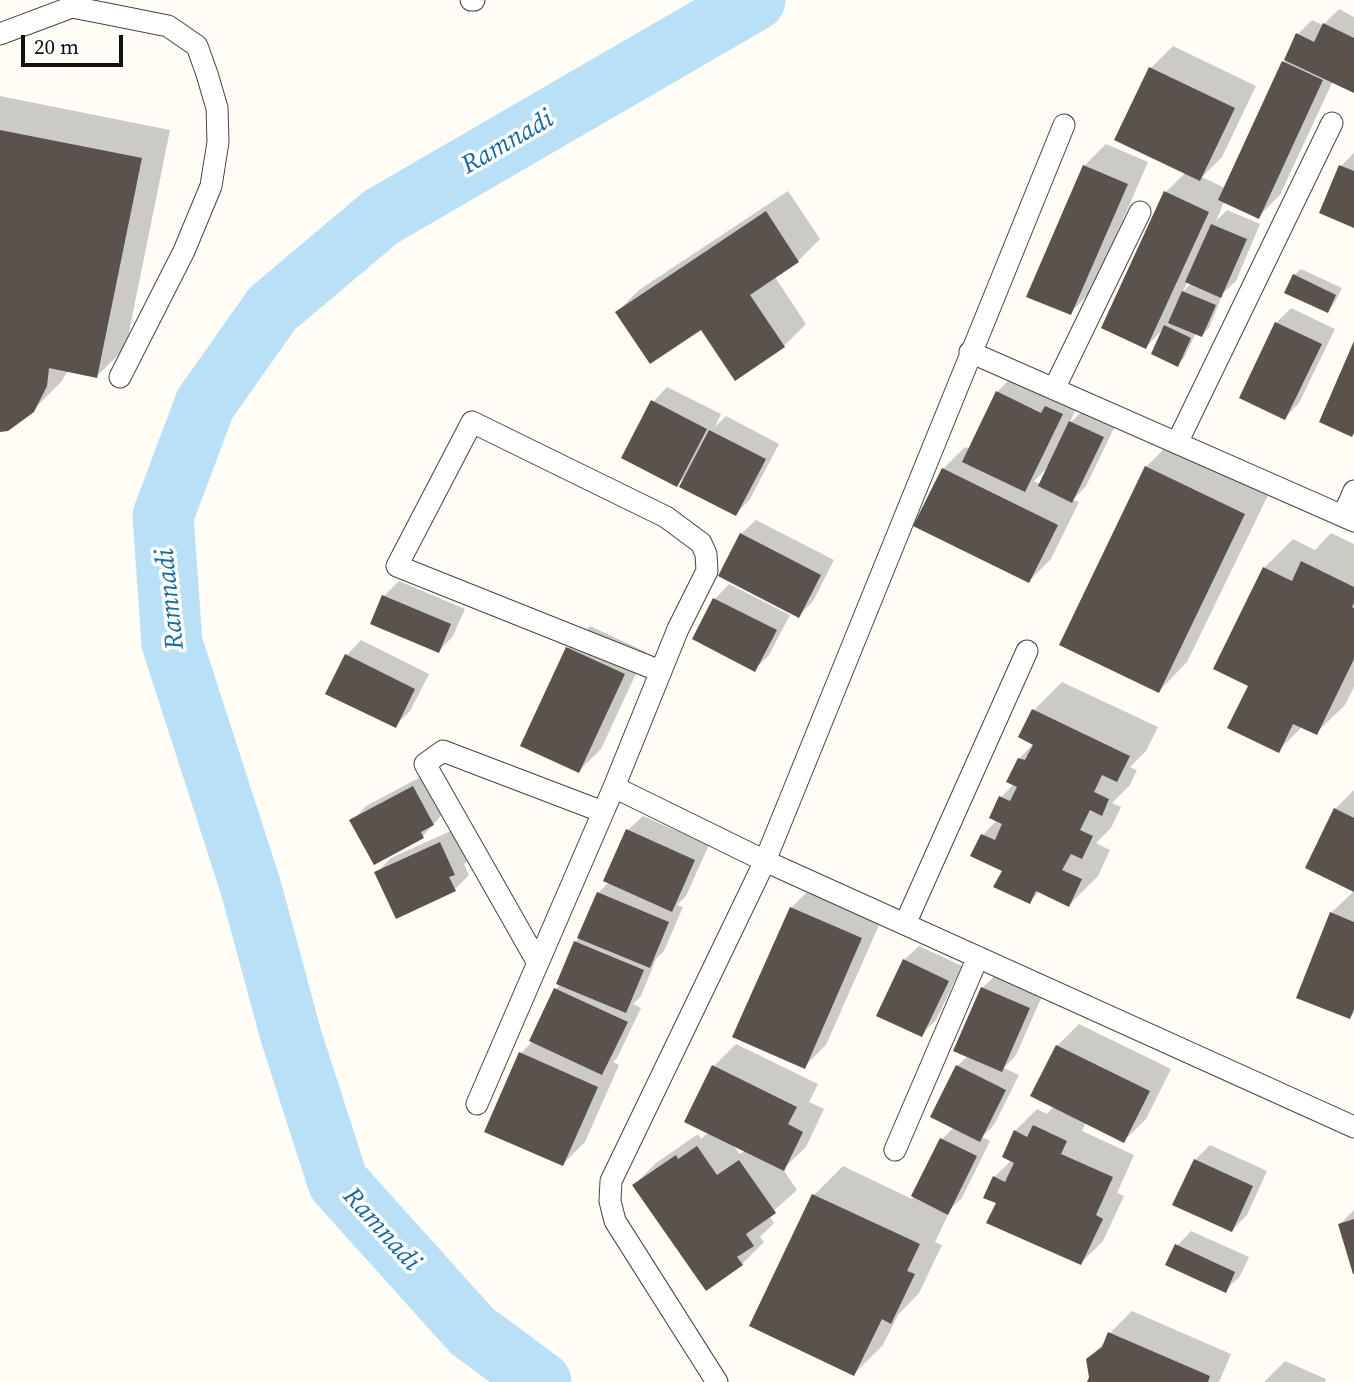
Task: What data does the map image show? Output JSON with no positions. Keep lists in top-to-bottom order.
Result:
{
  "water": ["Ramnadi"],
  "scale_bar": "20 m"
}
